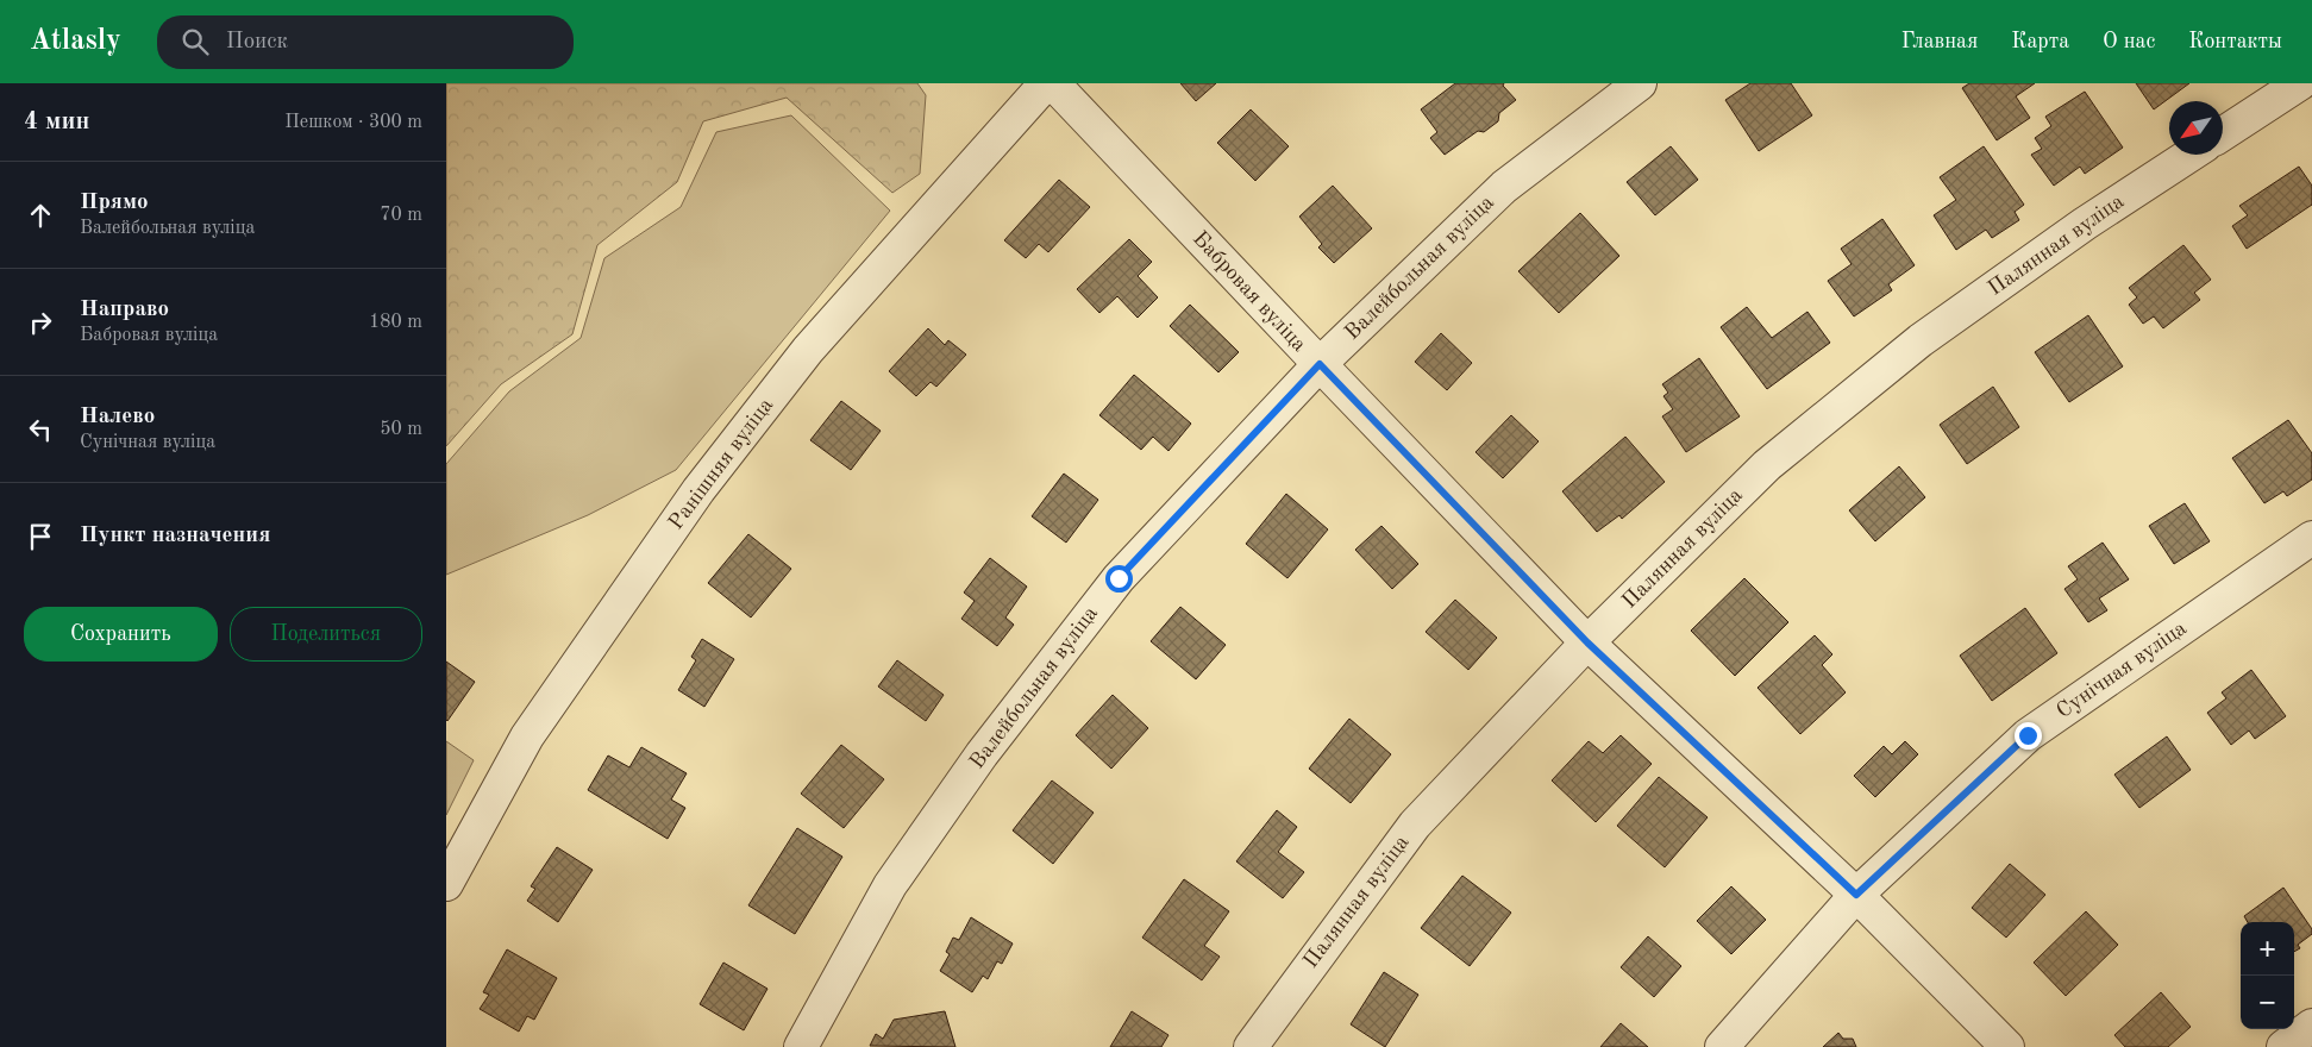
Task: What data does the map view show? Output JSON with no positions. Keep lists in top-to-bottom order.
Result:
{
  "streets": {
    "street": [
      "Палянная вуліца",
      "Валейбольная вуліца",
      "Бабровая вуліца",
      "Ранішняя вуліца",
      "Сунічная вуліца"
    ]
  },
  "crossings": [
    ["Палянная вуліца", "Бабровая вуліца"],
    ["Валейбольная вуліца", "Бабровая вуліца"],
    ["Бабровая вуліца", "Сунічная вуліца"]
  ],
  "north": "bottom left",
  "page": {
    "header": "Atlasly",
    "search": "Поиск",
    "nav": [
      "Главная",
      "Карта",
      "О нас",
      "Контакты"
    ],
    "heading": ["4 мин", "Пешком · 300 m"],
    "list": [
      ["Прямо", "Валейбольная вуліца", "70 m"],
      ["Направо", "Бабровая вуліца", "180 m"],
      ["Налево", "Сунічная вуліца", "50 m"],
      "Пункт назначения"
    ],
    "buttons": ["Сохранить", "Поделиться"],
    "map_buttons": ["+", "−"]
  }
}
